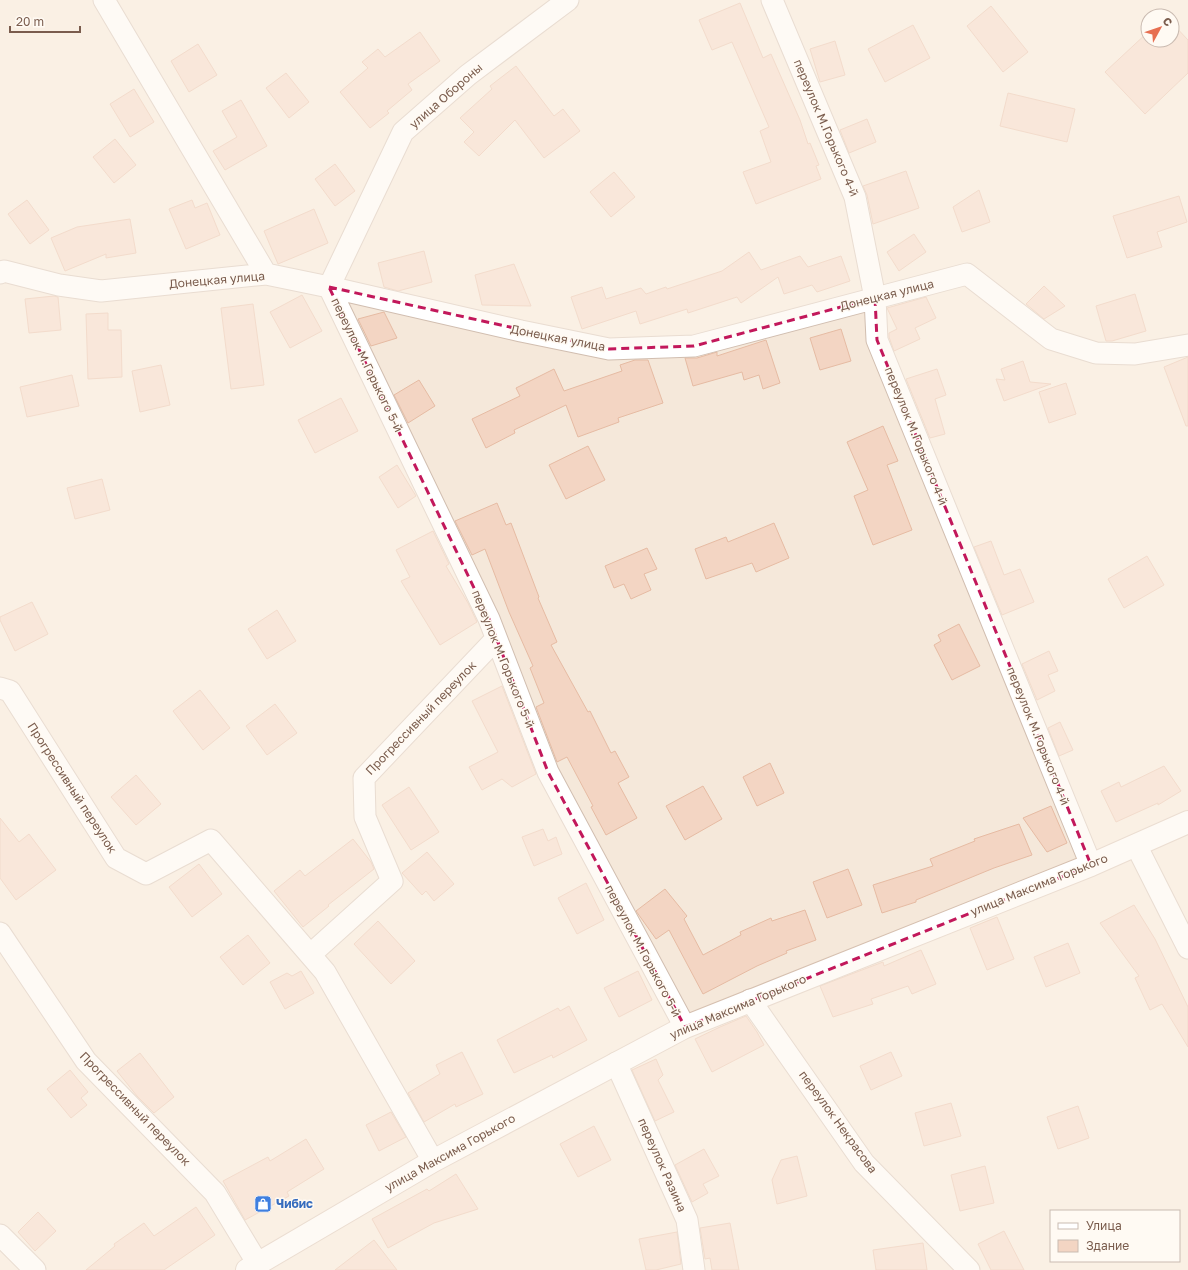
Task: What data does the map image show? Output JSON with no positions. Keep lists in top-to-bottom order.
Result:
{
  "streets": {
    "street": [
      "улица Обороны",
      "переулок М.Горького 4-й",
      "Донецкая улица",
      "переулок М.Горького 5-й",
      "Прогрессивный переулок",
      "улица Максима Горького",
      "переулок Некрасова",
      "переулок Разина"
    ]
  },
  "crossings": [
    ["улица Обороны", "Донецкая улица"],
    ["улица Обороны", "переулок М.Горького 5-й"],
    ["переулок М.Горького 4-й", "Донецкая улица"],
    ["переулок М.Горького 4-й", "улица Максима Горького"],
    ["Донецкая улица", "переулок М.Горького 5-й"],
    ["переулок М.Горького 5-й", "Прогрессивный переулок"],
    ["переулок М.Горького 5-й", "улица Максима Горького"],
    ["Прогрессивный переулок", "улица Максима Горького"],
    ["улица Максима Горького", "переулок Некрасова"],
    ["улица Максима Горького", "переулок Разина"]
  ],
  "places": {
    "shop": ["Чибис"]
  },
  "legend": ["Улица", "Здание"],
  "scale_bar": "20 m",
  "north": "top right"
}
